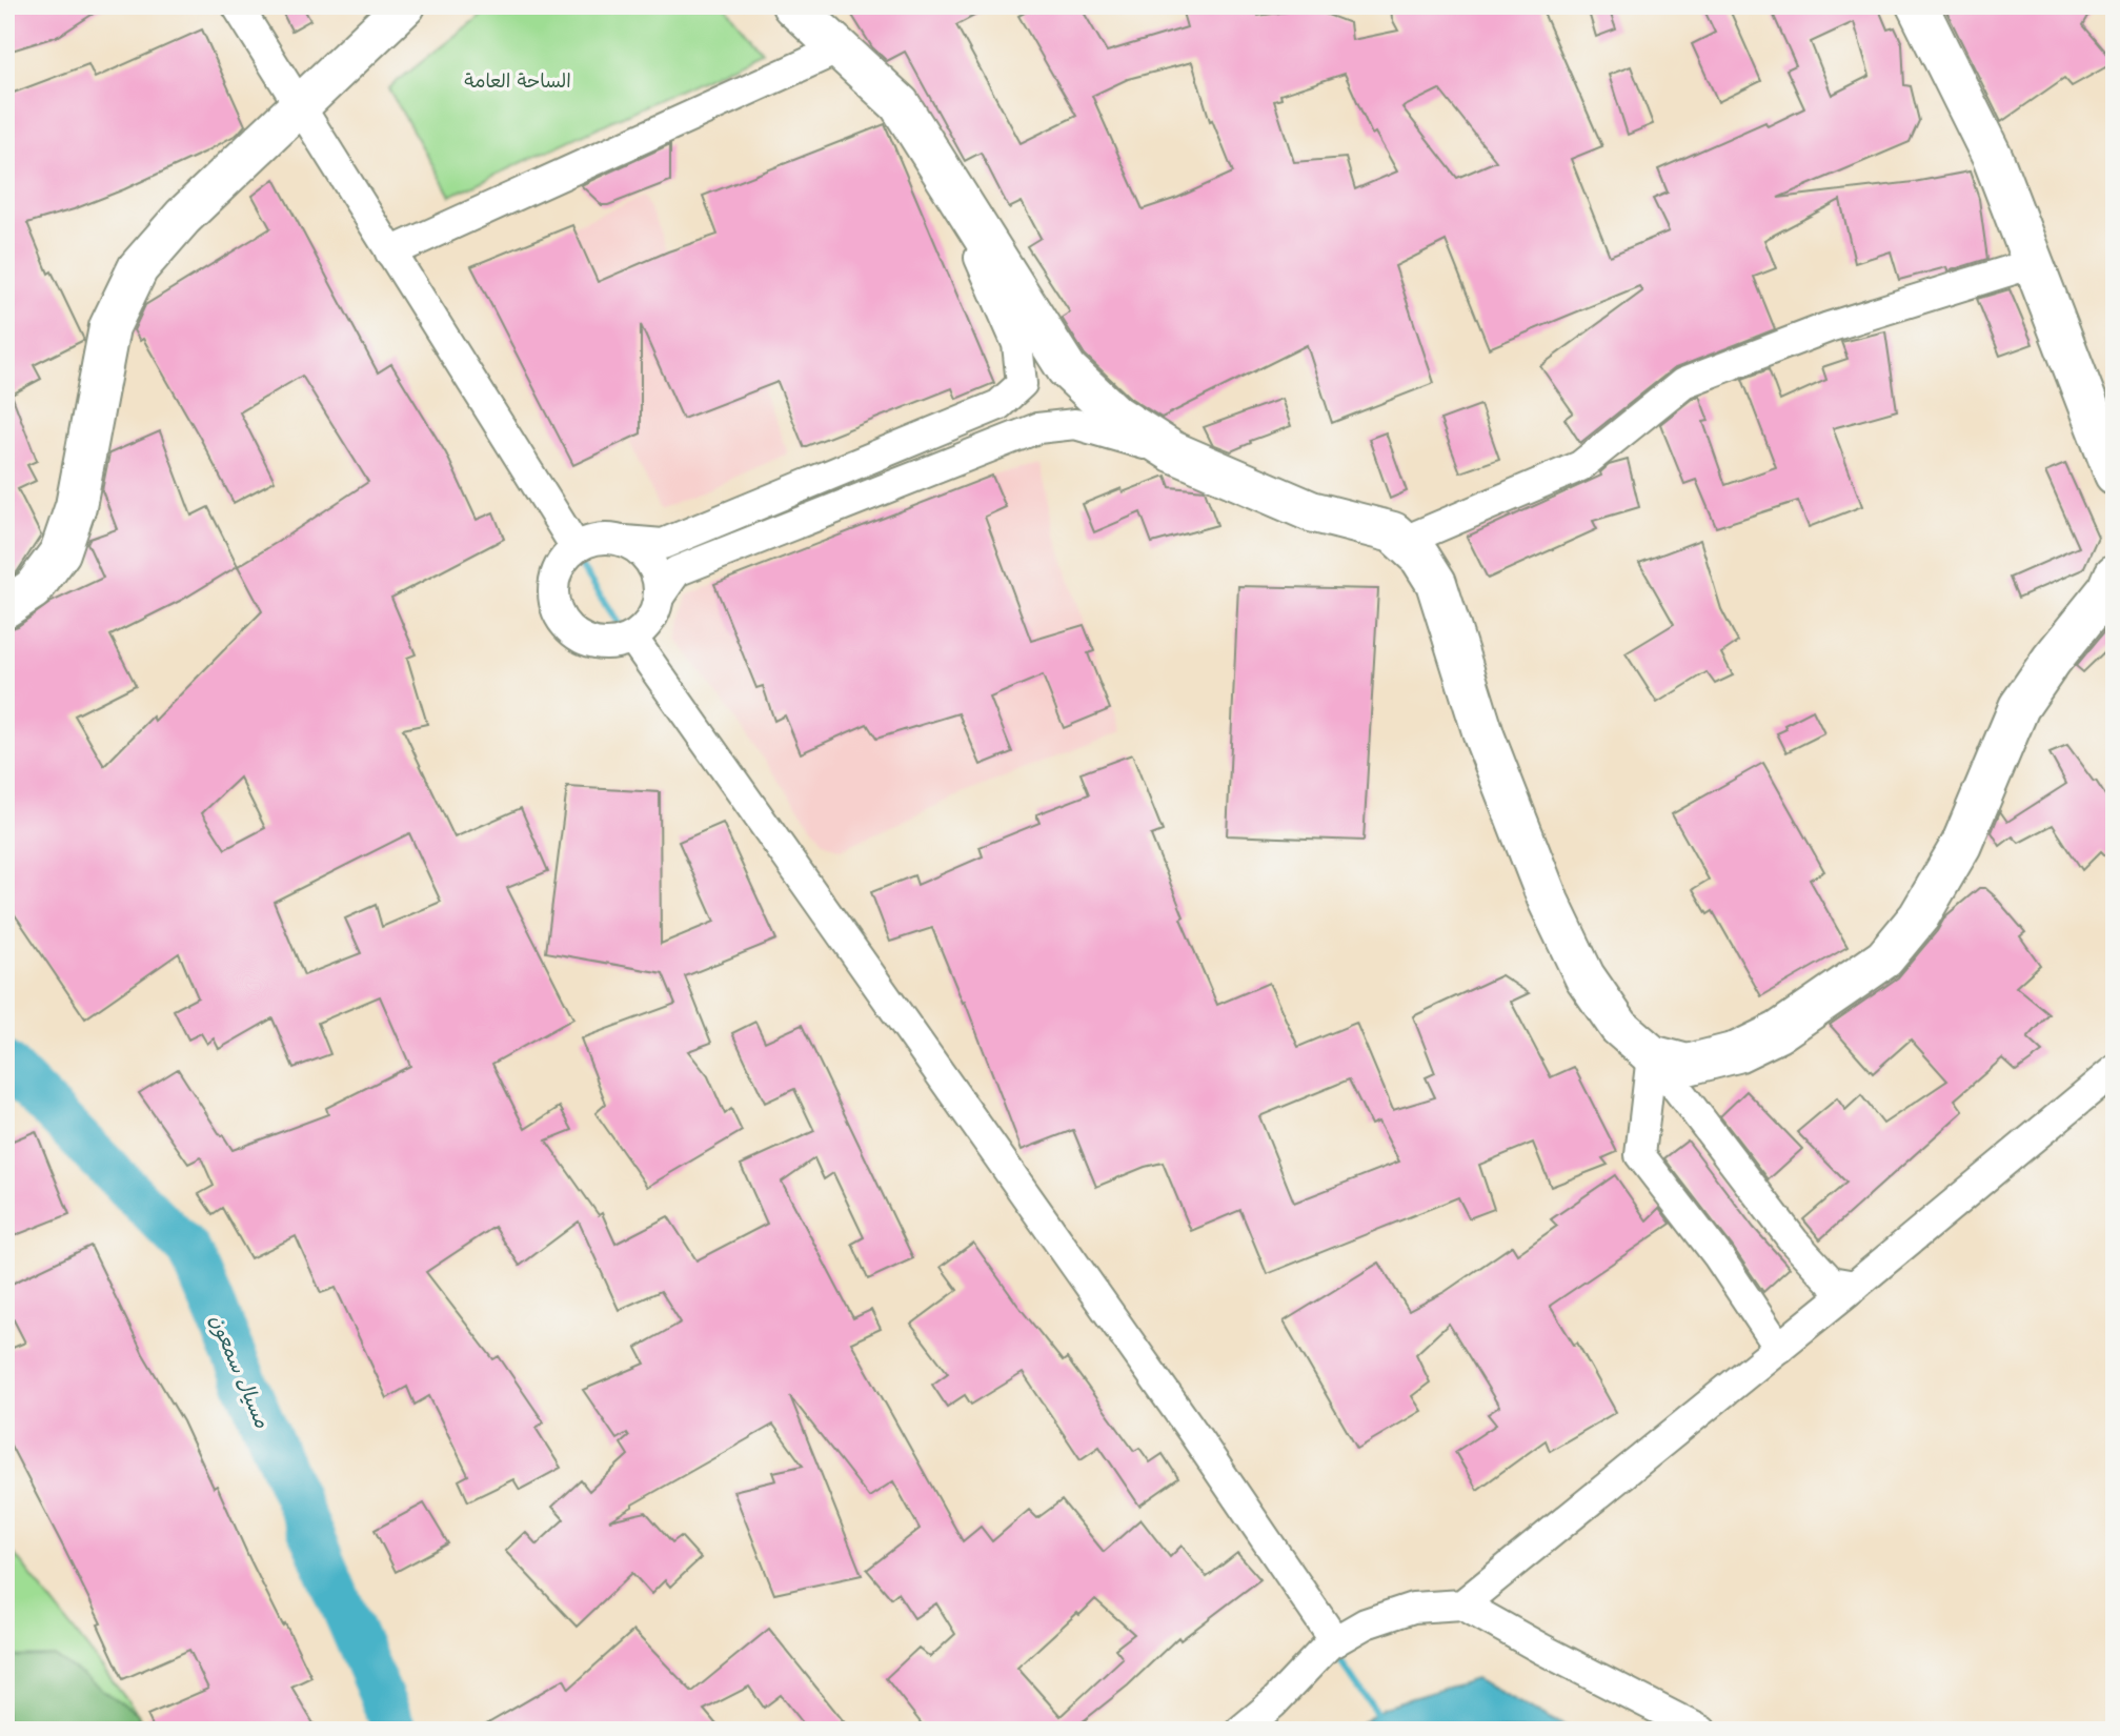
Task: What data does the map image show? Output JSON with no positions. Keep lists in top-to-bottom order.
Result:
{
  "water": ["مسيال سمعون"],
  "parks": ["الساحة العامة"]
}
